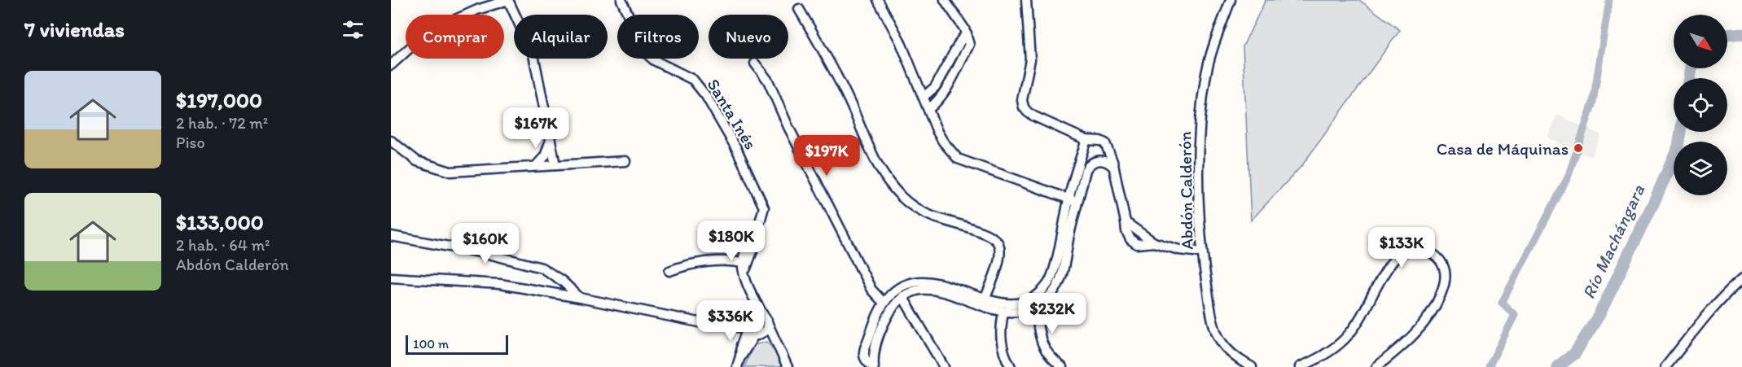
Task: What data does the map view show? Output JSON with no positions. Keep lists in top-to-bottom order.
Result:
{
  "streets": {
    "street": ["Santa Inés", "Abdón Calderón"]
  },
  "water": ["Río Machángara"],
  "places": ["Casa de Máquinas"],
  "scale_bar": "100 m",
  "north": "bottom right",
  "page": {
    "heading": "7 viviendas",
    "chip": [
      "Comprar",
      "Alquilar",
      "Filtros",
      "Nuevo"
    ],
    "list": [
      {
        "name": "$197,000",
        "note": "2 hab. · 72 m² · Piso"
      },
      {
        "name": "$133,000",
        "note": "2 hab. · 64 m² · Abdón Calderón"
      }
    ],
    "price": [
      "$167K",
      "$197K",
      "$180K",
      "$160K",
      "$133K",
      "$232K",
      "$336K"
    ],
    "scale": "100 m"
  }
}
